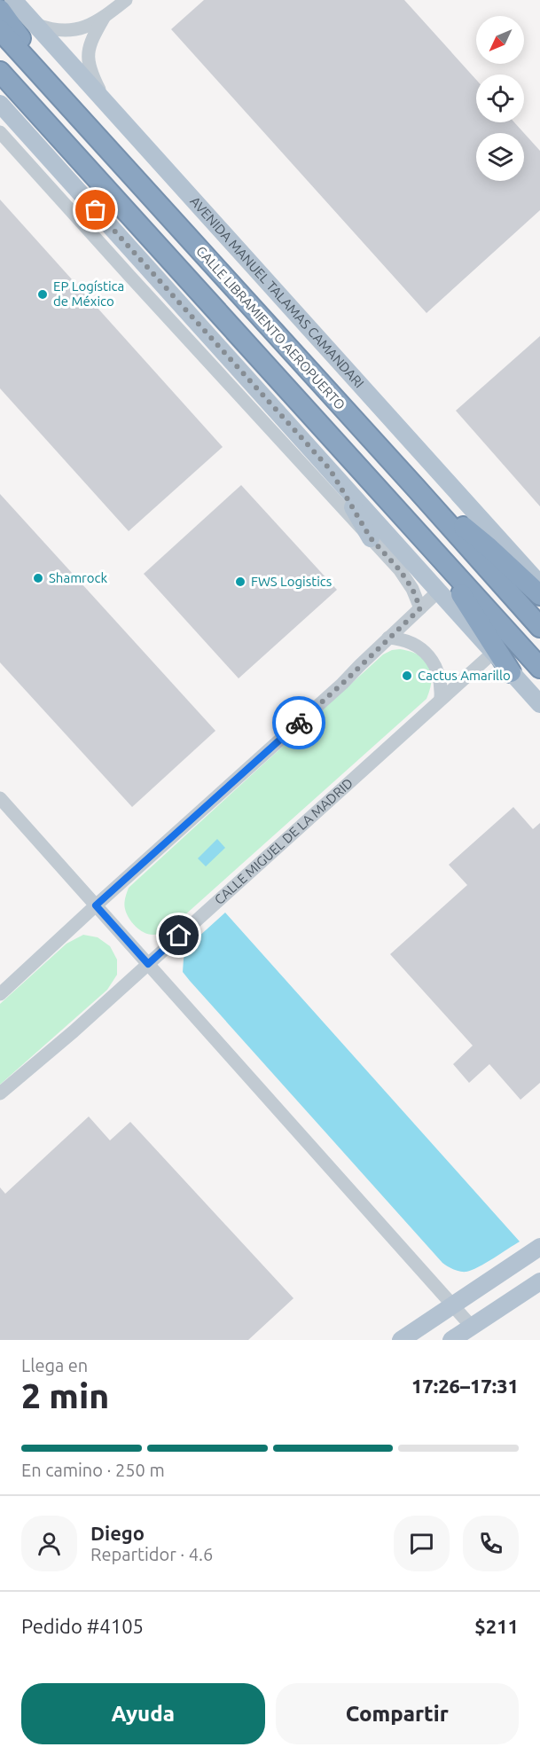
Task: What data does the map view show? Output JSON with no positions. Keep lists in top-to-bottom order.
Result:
{
  "streets": {
    "highway": ["CALLE LIBRAMIENTO AEROPUERTO"],
    "main road": ["AVENIDA MANUEL TALAMAS CAMANDARI"],
    "street": ["CALLE MIGUEL DE LA MADRID"]
  },
  "places": [
    "EP Logística de México",
    "Shamrock",
    "FWS Logistics",
    "Cactus Amarillo"
  ],
  "north": "bottom left",
  "page": {
    "heading": ["2 min", "Llega en", "17:26–17:31"],
    "panel": [
      "Diego",
      "Repartidor · 4.6",
      "Pedido #4105",
      "$211"
    ],
    "bar": "En camino · 250 m",
    "buttons": ["Ayuda", "Compartir"]
  }
}
